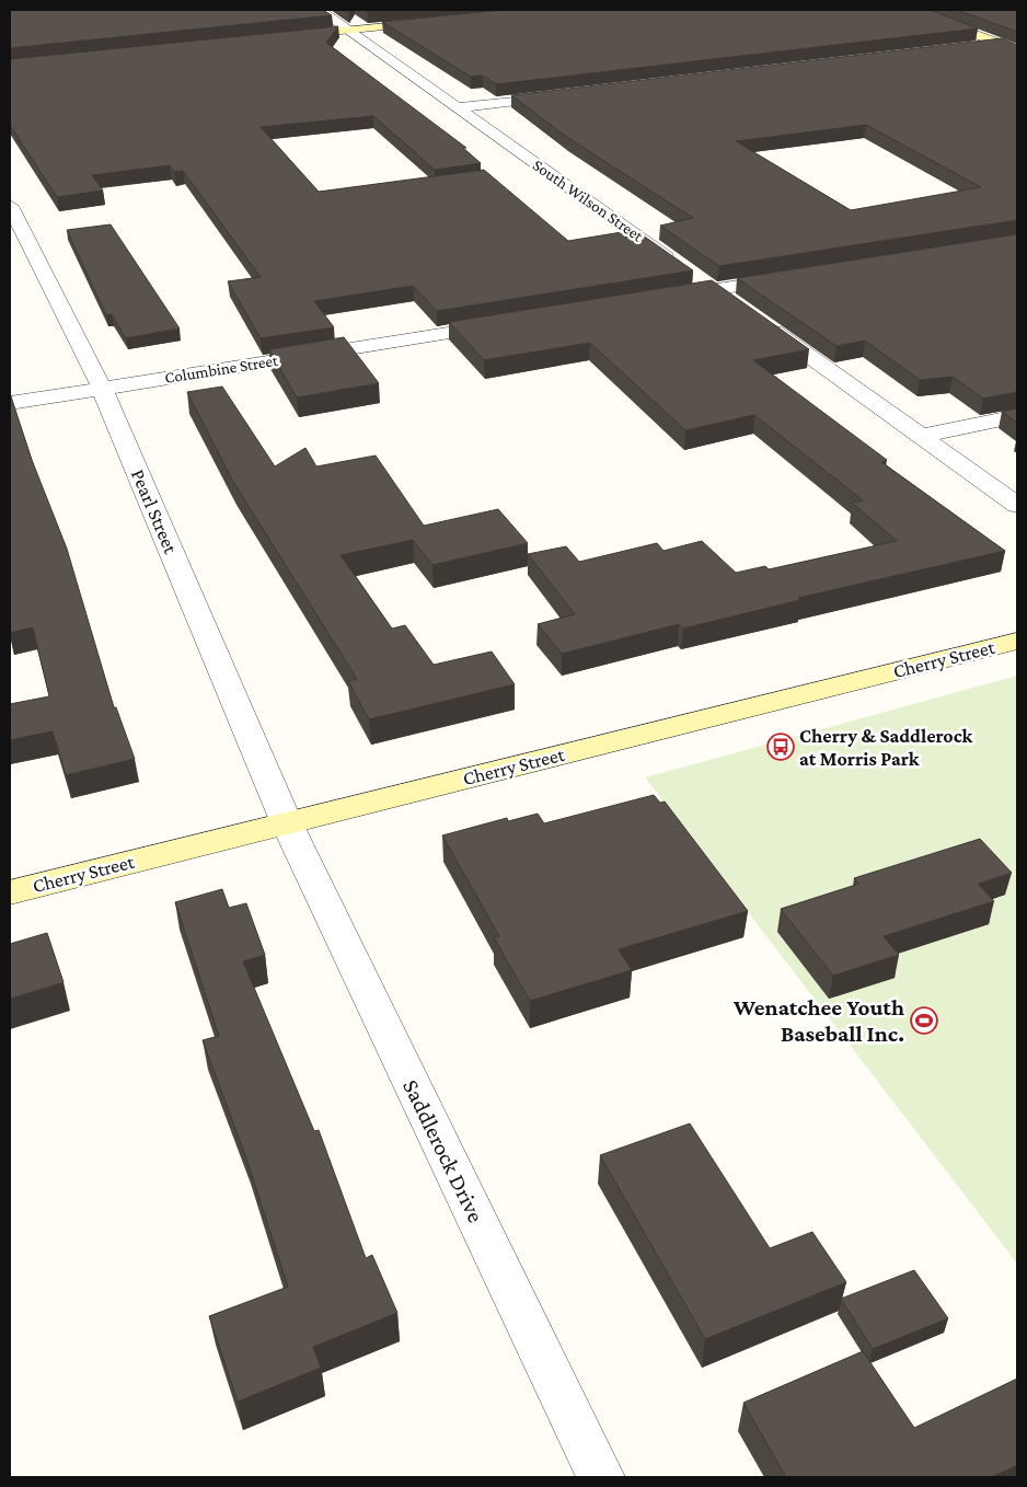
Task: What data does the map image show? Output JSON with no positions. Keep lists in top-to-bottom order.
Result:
{
  "streets": {
    "main road": ["Cherry Street"],
    "street": [
      "South Wilson Street",
      "Columbine Street",
      "Pearl Street",
      "Saddlerock Drive"
    ]
  },
  "crossings": [
    ["Columbine Street", "Pearl Street"],
    ["Pearl Street", "Cherry Street"],
    ["Pearl Street", "Saddlerock Drive"],
    ["Cherry Street", "Saddlerock Drive"]
  ],
  "places": {
    "bus stop": ["Cherry & Saddlerock at Morris Park"],
    "sports": ["Wenatchee Youth Baseball Inc."]
  }
}
